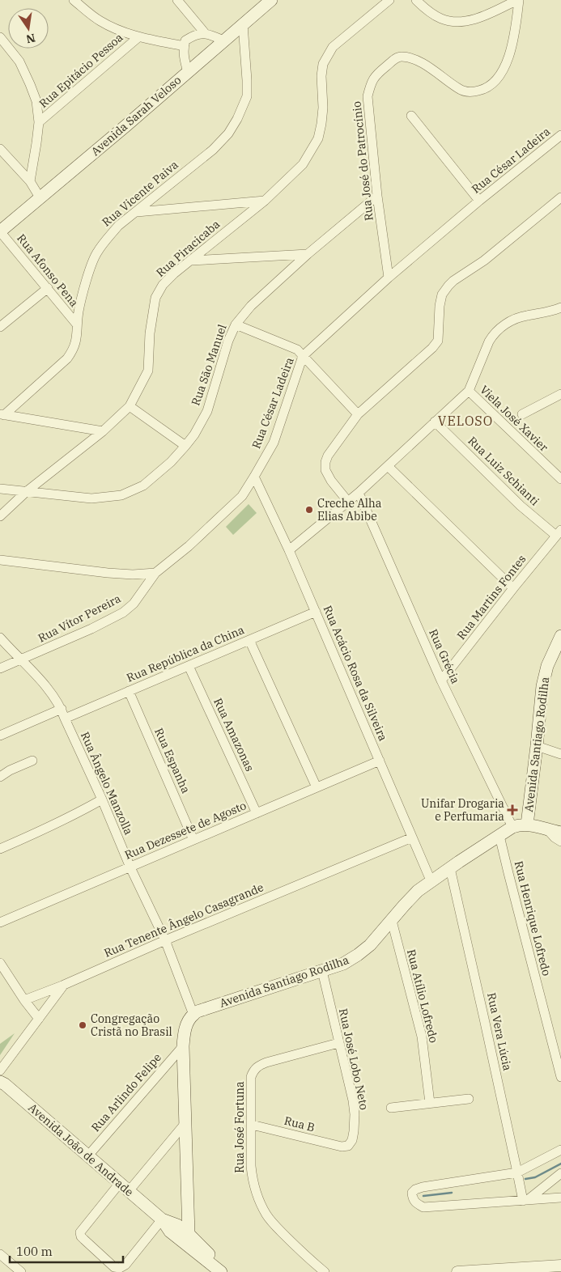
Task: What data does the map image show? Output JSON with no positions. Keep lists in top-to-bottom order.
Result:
{
  "streets": {
    "main road": ["Avenida Sarah Veloso", "Avenida Santiago Rodilha", "Avenida João de Andrade"],
    "street": [
      "Rua Epitácio Pessoa",
      "Rua César Ladeira",
      "Rua José do Patrocínio",
      "Rua Vicente Paiva",
      "Rua Piracicaba",
      "Rua Afonso Pena",
      "Rua São Manuel",
      "Viela José Xavier",
      "Rua Luiz Schianti",
      "Rua Martins Fontes",
      "Rua Vítor Pereira",
      "Rua República da China",
      "Rua Grécia",
      "Rua Acácio Rosa da Silveira",
      "Rua Amazonas",
      "Rua Espanha",
      "Rua Ângelo Manzolla",
      "Rua Dezessete de Agosto",
      "Rua Henrique Lofredo",
      "Rua Tenente Ângelo Casagrande",
      "Rua Atílio Lofredo",
      "Rua Vera Lúcia",
      "Rua José Lobo Neto",
      "Rua Arlindo Felipe",
      "Rua B",
      "Rua José Fortuna"
    ]
  },
  "crossings": [
    ["Avenida Sarah Veloso", "Rua Vicente Paiva"],
    ["Avenida Sarah Veloso", "Rua Afonso Pena"],
    ["Rua César Ladeira", "Rua José do Patrocínio"],
    ["Rua César Ladeira", "Rua Vítor Pereira"],
    ["Rua César Ladeira", "Rua Acácio Rosa da Silveira"],
    ["Rua José do Patrocínio", "Rua São Manuel"],
    ["Rua Vicente Paiva", "Rua Afonso Pena"],
    ["Rua Piracicaba", "Rua São Manuel"],
    ["Rua Luiz Schianti", "Rua Martins Fontes"],
    ["Rua Martins Fontes", "Rua Grécia"],
    ["Rua Vítor Pereira", "Rua Ângelo Manzolla"],
    ["Rua República da China", "Rua Acácio Rosa da Silveira"],
    ["Rua República da China", "Rua Amazonas"],
    ["Rua República da China", "Rua Espanha"],
    ["Rua República da China", "Rua Ângelo Manzolla"],
    ["Rua Grécia", "Avenida Santiago Rodilha"],
    ["Rua Acácio Rosa da Silveira", "Avenida Santiago Rodilha"],
    ["Rua Acácio Rosa da Silveira", "Rua Dezessete de Agosto"],
    ["Rua Acácio Rosa da Silveira", "Rua Tenente Ângelo Casagrande"],
    ["Rua Amazonas", "Rua Dezessete de Agosto"],
    ["Avenida Santiago Rodilha", "Rua Ângelo Manzolla"],
    ["Avenida Santiago Rodilha", "Rua Henrique Lofredo"],
    ["Avenida Santiago Rodilha", "Rua Atílio Lofredo"],
    ["Avenida Santiago Rodilha", "Rua Vera Lúcia"],
    ["Avenida Santiago Rodilha", "Rua José Lobo Neto"],
    ["Rua Espanha", "Rua Dezessete de Agosto"],
    ["Rua Ângelo Manzolla", "Rua Dezessete de Agosto"],
    ["Rua Ângelo Manzolla", "Rua Tenente Ângelo Casagrande"],
    ["Rua José Lobo Neto", "Rua B"],
    ["Rua José Lobo Neto", "Rua José Fortuna"],
    ["Rua Arlindo Felipe", "Avenida João de Andrade"],
    ["Rua B", "Rua José Fortuna"]
  ],
  "districts": ["VELOSO"],
  "places": {
    "other": ["Creche Alha Elias Abibe", "Congregação Cristã no Brasil"],
    "health": ["Unifar Drogaria e Perfumaria"]
  },
  "scale_bar": "100 m",
  "north": "bottom"
}
